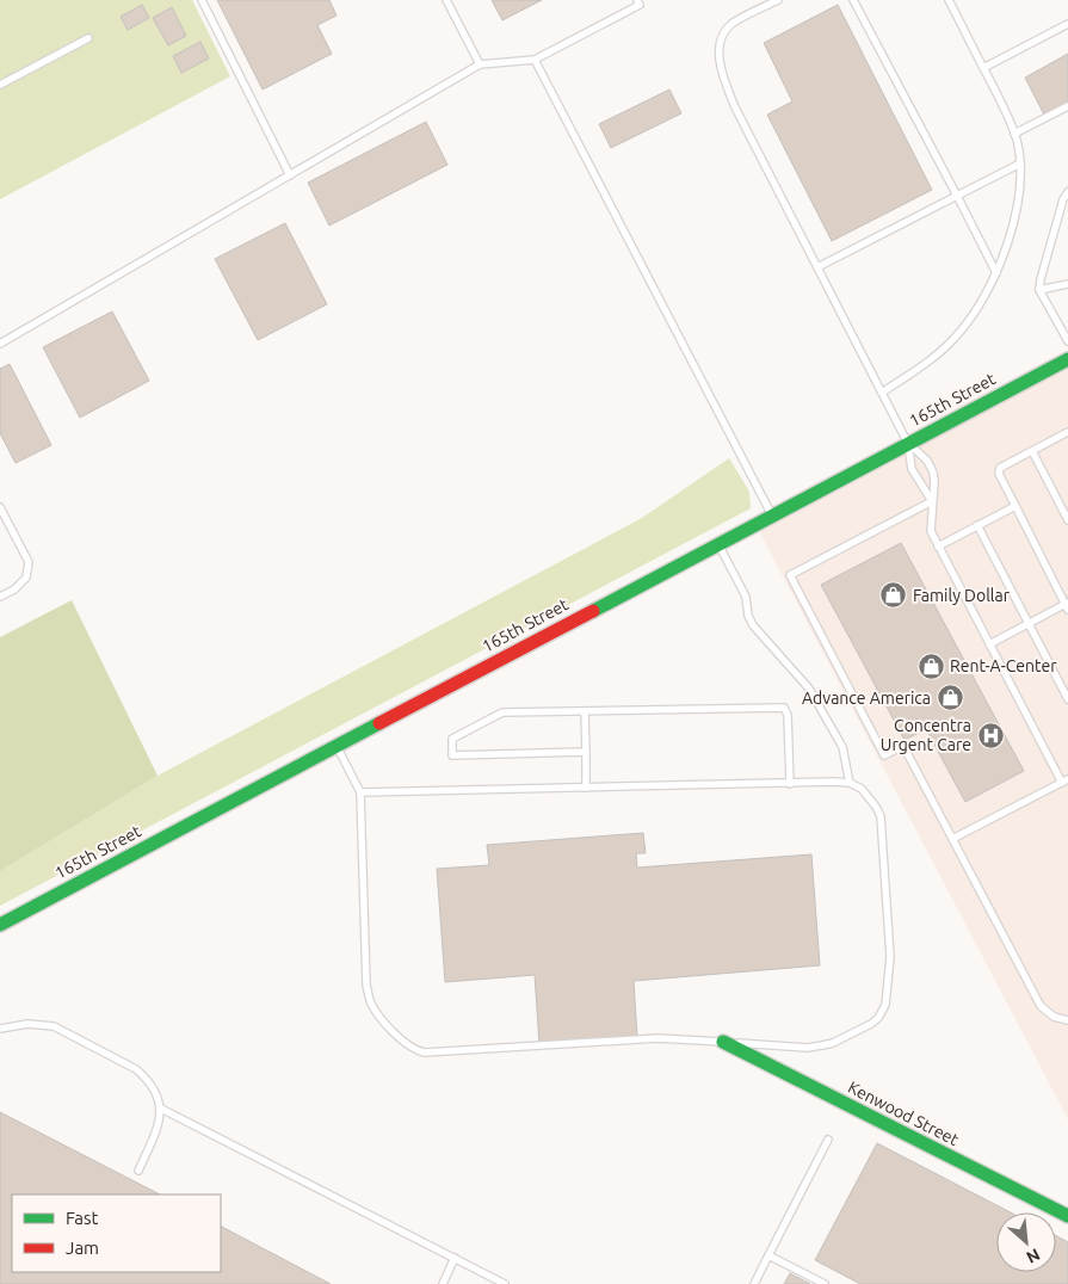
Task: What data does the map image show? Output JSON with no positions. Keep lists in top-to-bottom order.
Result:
{
  "streets": {
    "main road": ["165th Street", "Kenwood Street"]
  },
  "places": {
    "shop": ["Family Dollar", "Rent-A-Center", "Advance America"],
    "hospital": ["Concentra Urgent Care"]
  },
  "legend": ["Fast", "Jam"],
  "north": "bottom right"
}
